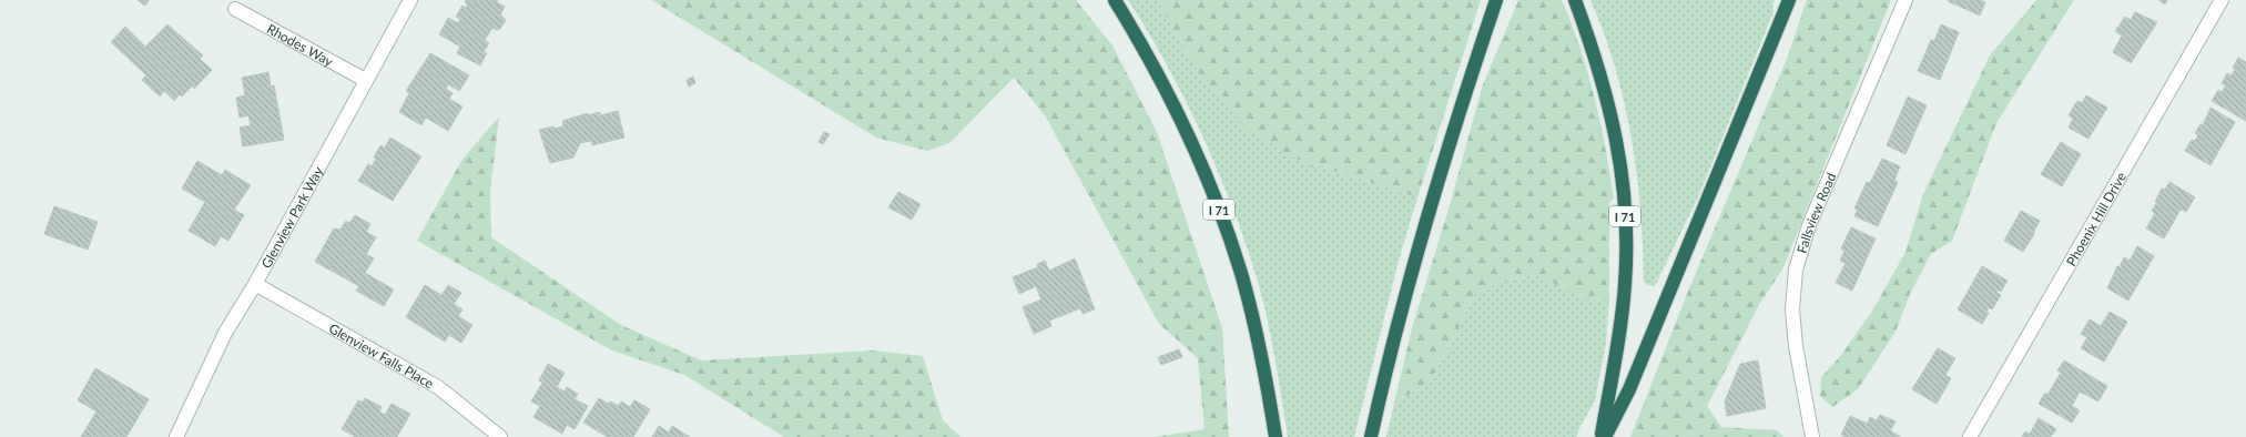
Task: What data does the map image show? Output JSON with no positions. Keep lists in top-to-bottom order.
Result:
{
  "streets": {
    "highway": ["I 71"],
    "street": [
      "Rhodes Way",
      "Fallsview Road",
      "Glenview Park Way",
      "Phoenix Hill Drive",
      "Glenview Falls Place"
    ]
  },
  "crossings": [
    ["Rhodes Way", "Glenview Park Way"],
    ["Glenview Park Way", "Glenview Falls Place"]
  ]
}
